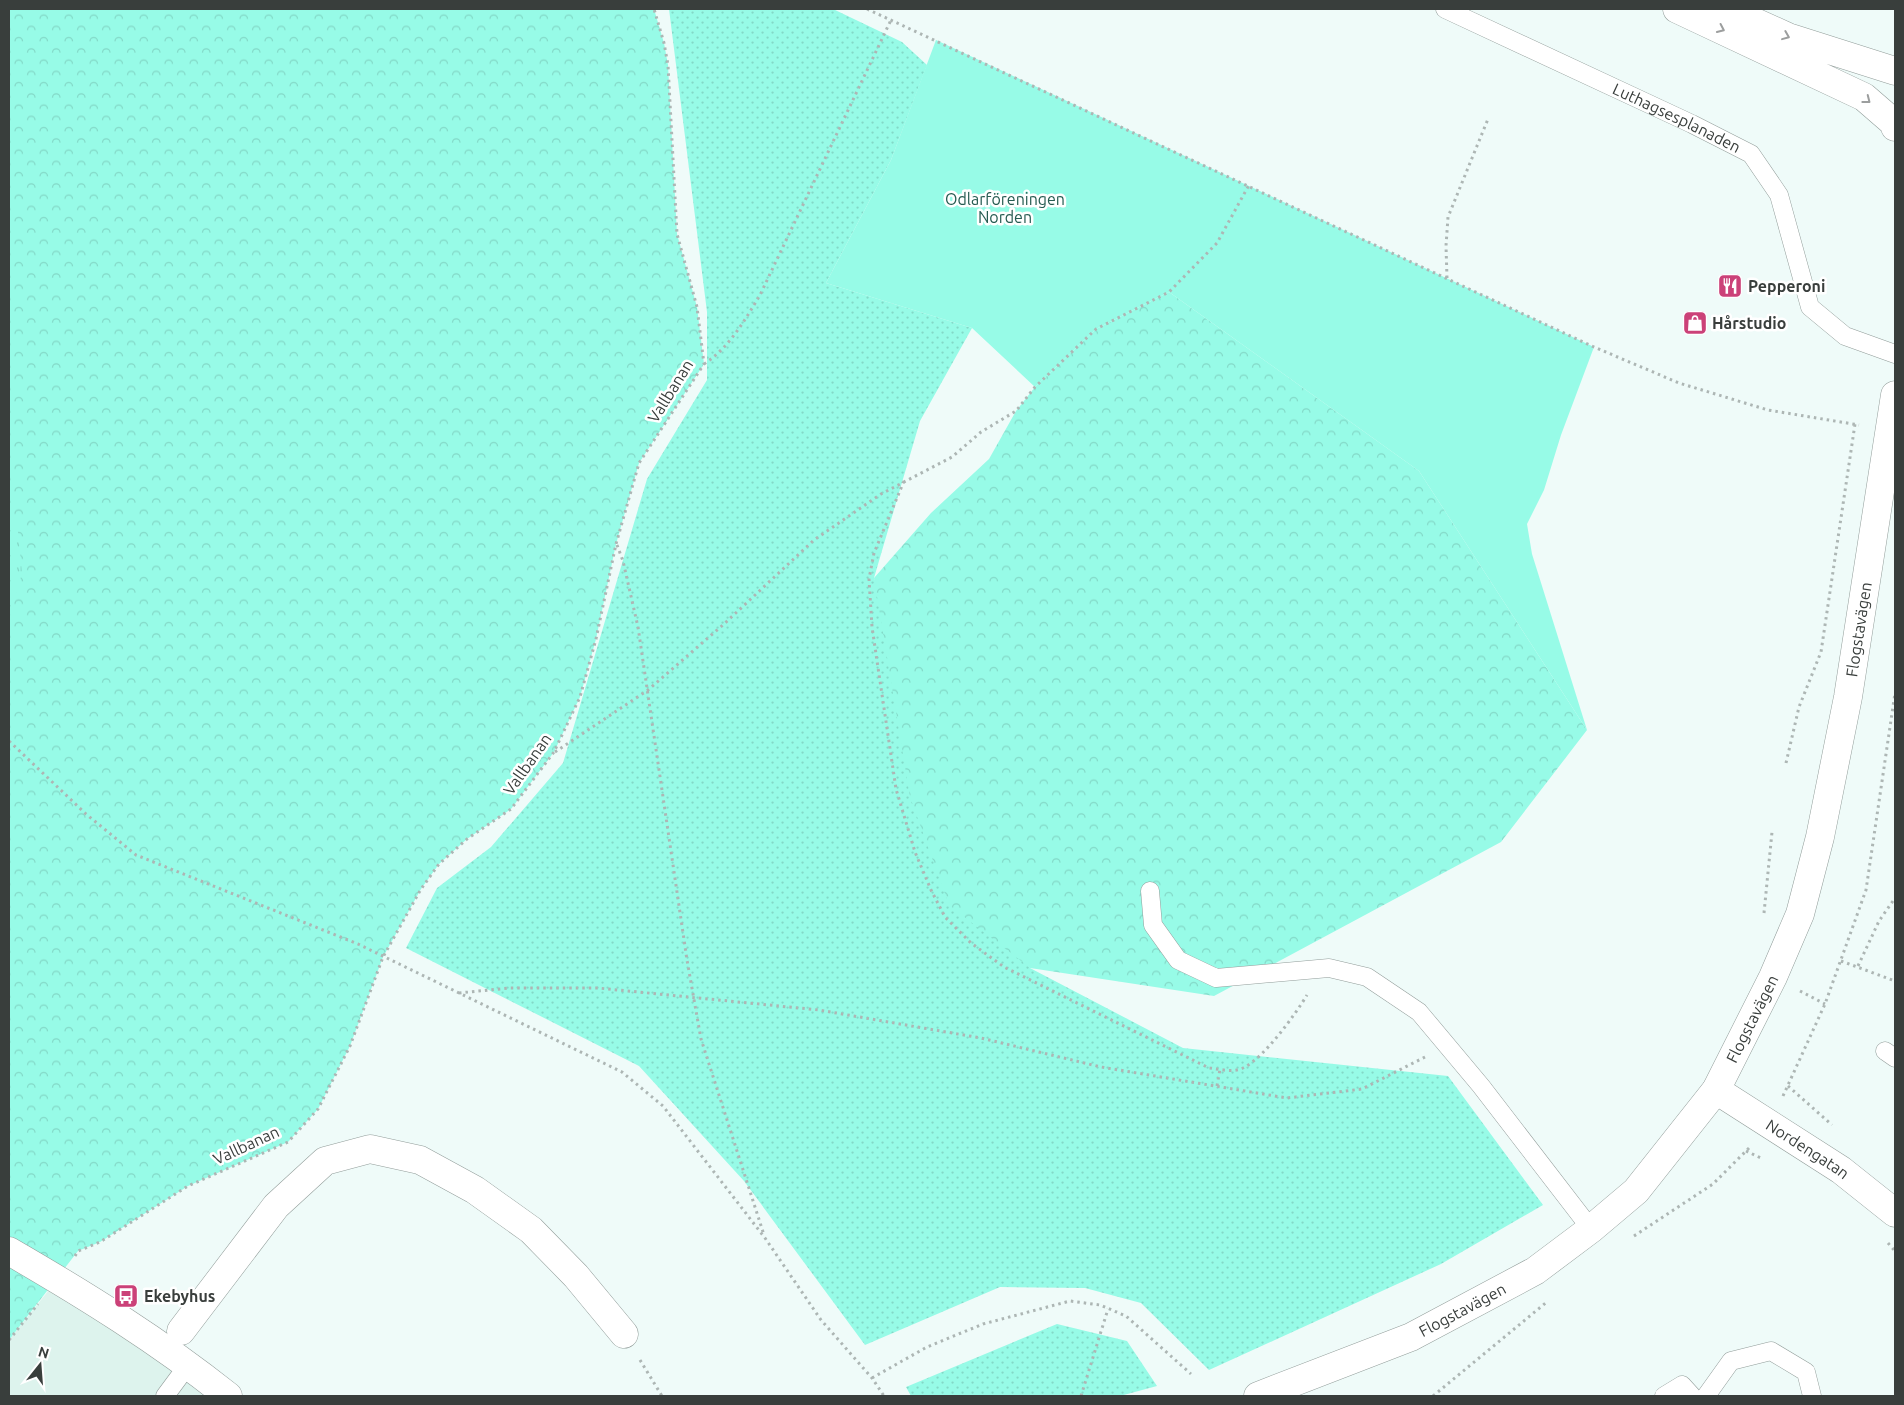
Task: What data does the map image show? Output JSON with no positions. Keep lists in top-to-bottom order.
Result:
{
  "streets": {
    "street": ["Flogstavägen", "Nordengatan"],
    "lane": ["Luthagsesplanaden"],
    "path": ["Vallbanan"]
  },
  "crossings": [
    ["Flogstavägen", "Nordengatan"]
  ],
  "parks": ["Odlarföreningen Norden"],
  "places": {
    "restaurant": ["Pepperoni"],
    "shop": ["Hårstudio"],
    "bus stop": ["Ekebyhus"]
  },
  "north": "top"
}
